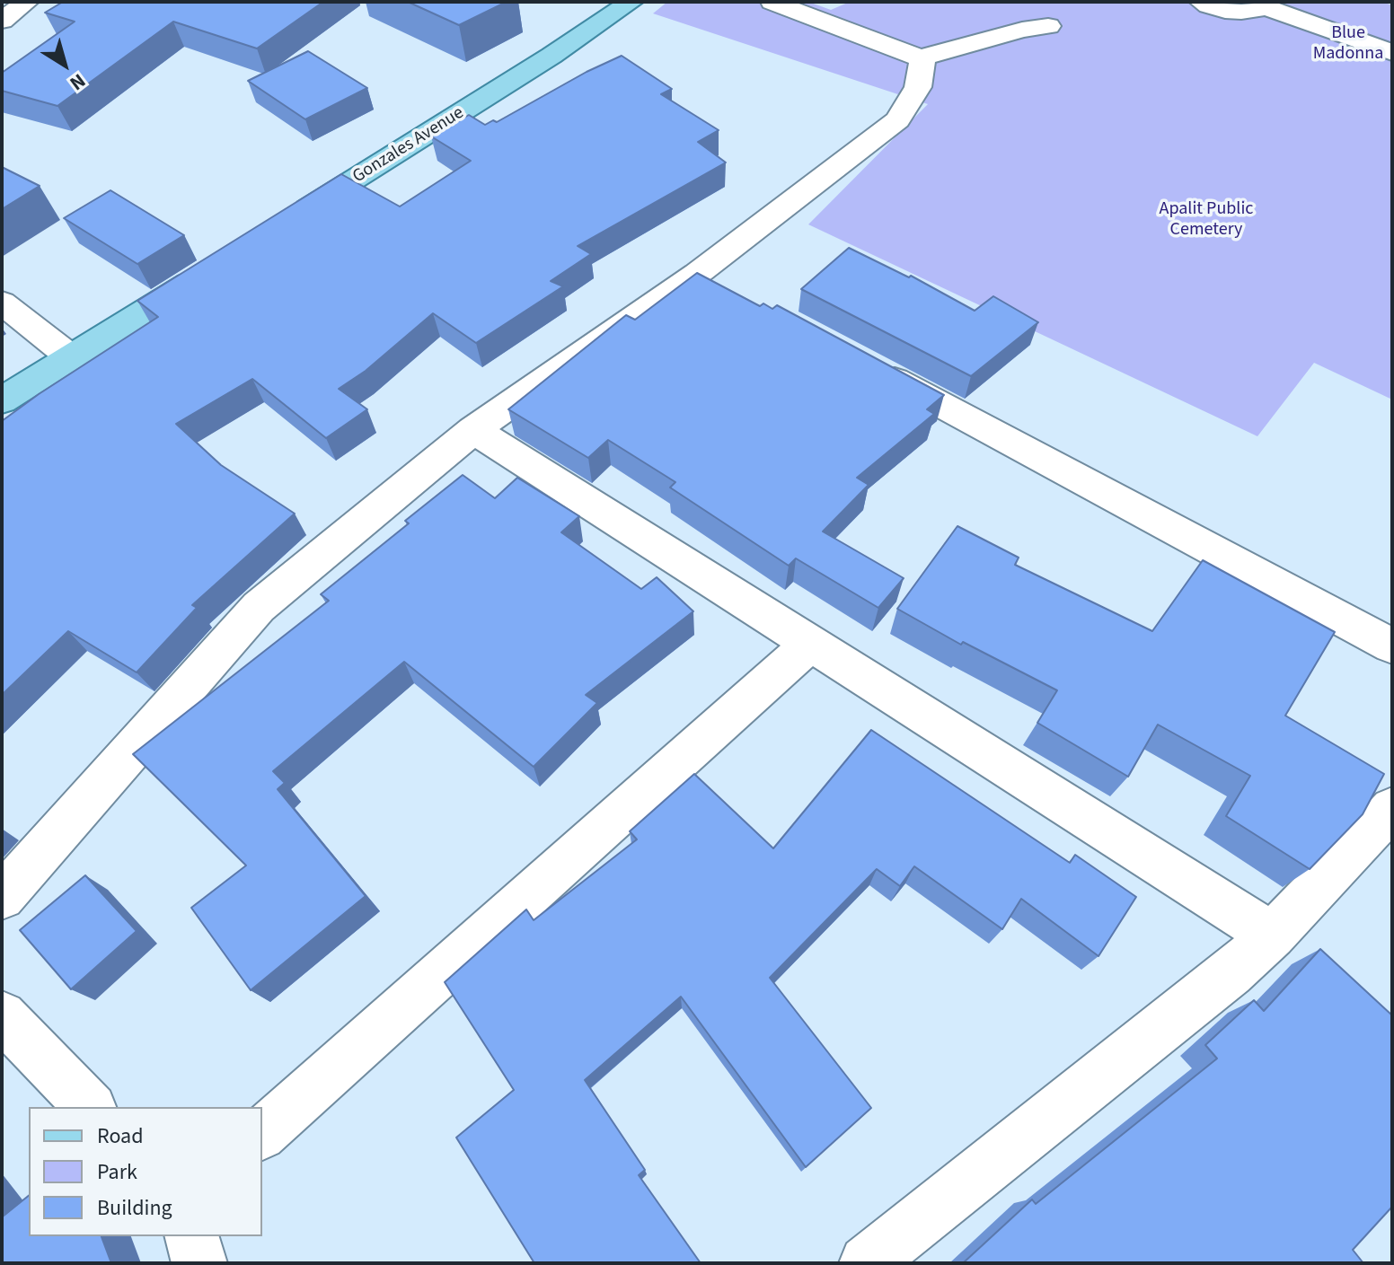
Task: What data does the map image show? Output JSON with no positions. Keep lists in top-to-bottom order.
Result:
{
  "streets": {
    "main road": ["Gonzales Avenue"]
  },
  "parks": ["Blue Madonna", "Apalit Public Cemetery"],
  "legend": ["Road", "Park", "Building"],
  "north": "bottom right"
}
